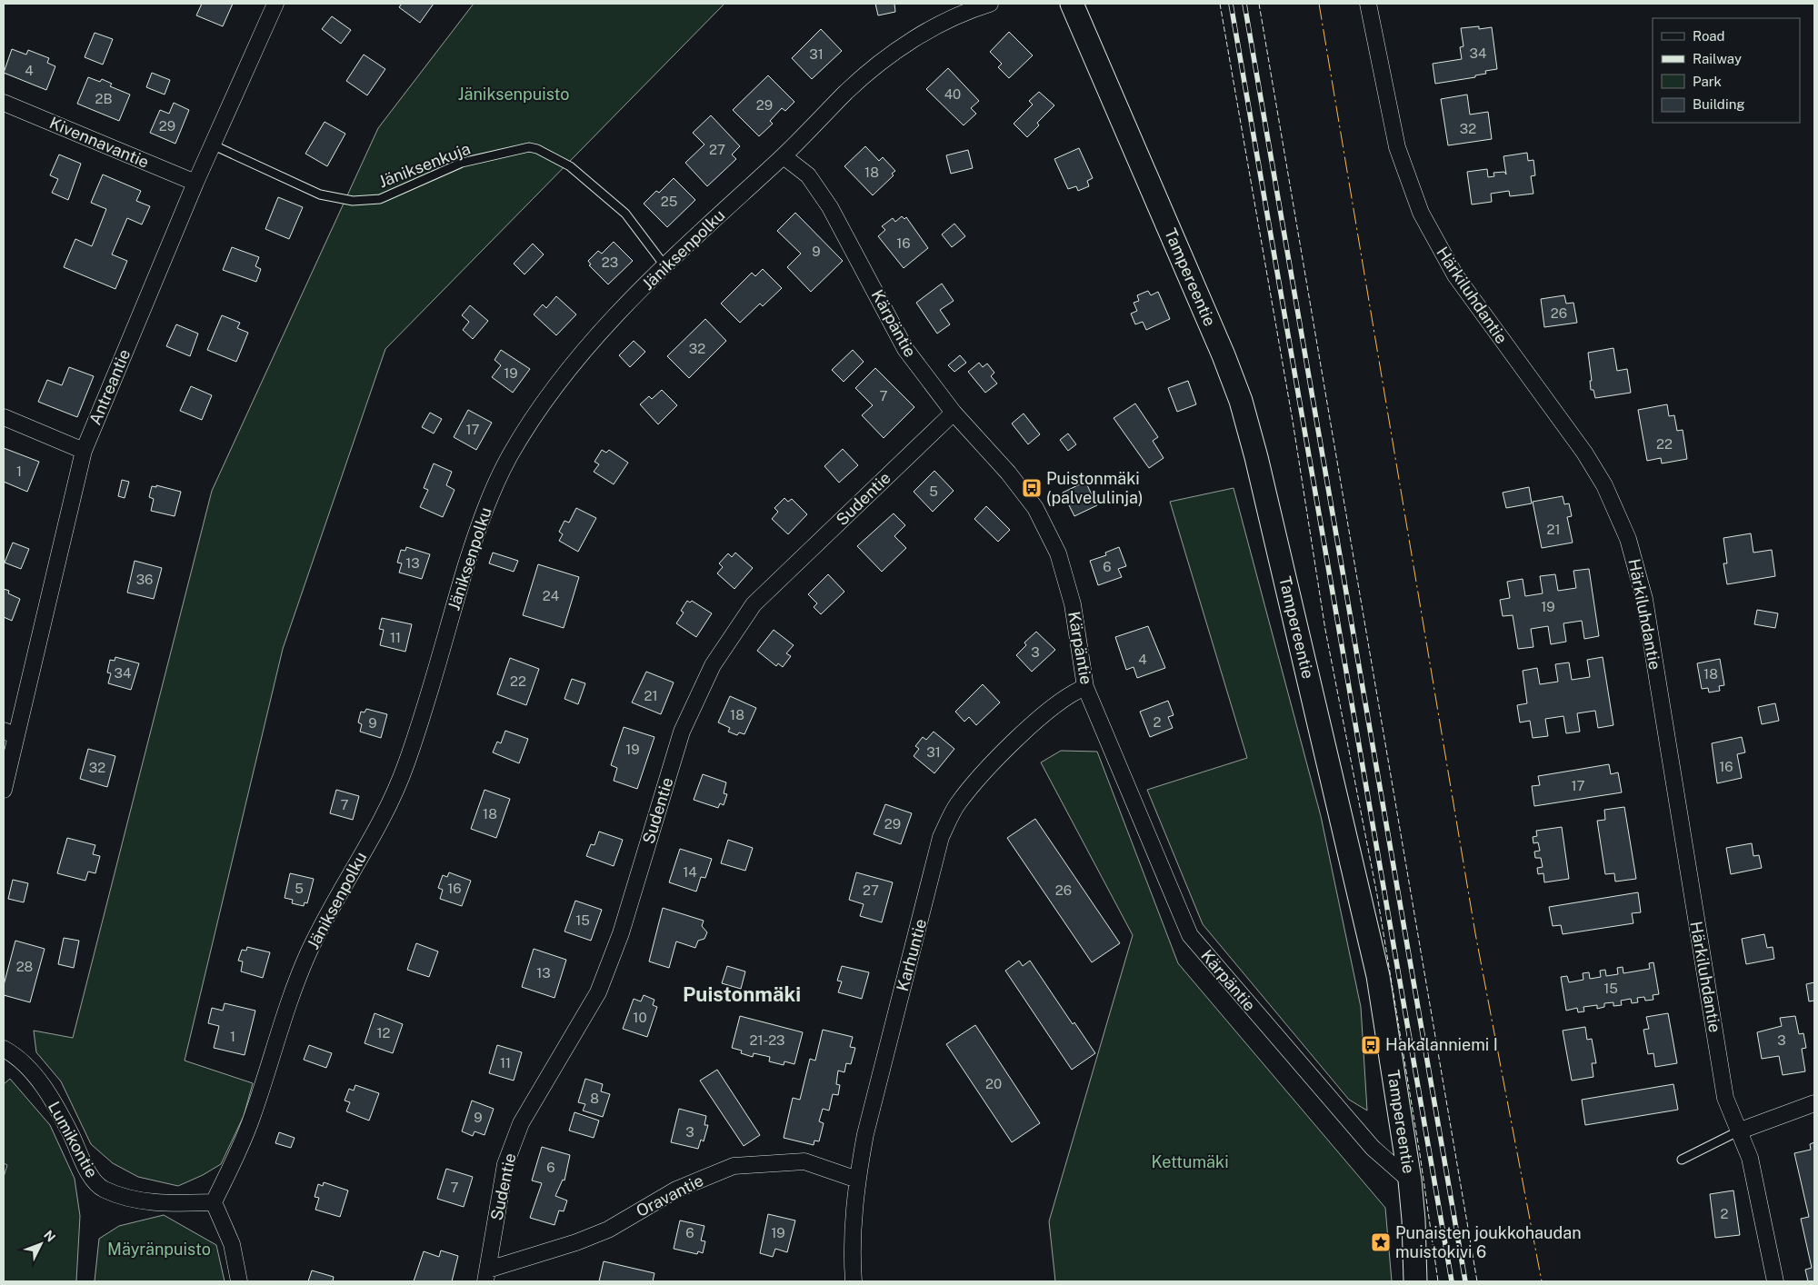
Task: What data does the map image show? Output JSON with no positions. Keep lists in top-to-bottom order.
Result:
{
  "streets": {
    "main road": ["Tampereentie"],
    "street": [
      "Kivennavantie",
      "Jäniksenpolku",
      "Härkiluhdantie",
      "Kärpäntie",
      "Antreantie",
      "Sudentie",
      "Karhuntie",
      "Lumikontie",
      "Oravantie"
    ],
    "lane": ["Jäniksenkuja"]
  },
  "crossings": [
    ["Kivennavantie", "Antreantie"],
    ["Jäniksenkuja", "Jäniksenpolku"],
    ["Jäniksenkuja", "Antreantie"],
    ["Jäniksenpolku", "Kärpäntie"],
    ["Jäniksenpolku", "Lumikontie"],
    ["Tampereentie", "Kärpäntie"],
    ["Kärpäntie", "Sudentie"],
    ["Kärpäntie", "Karhuntie"],
    ["Sudentie", "Oravantie"],
    ["Karhuntie", "Oravantie"]
  ],
  "districts": ["Puistonmäki"],
  "parks": ["Jäniksenpuisto", "Kettumäki", "Mäyränpuisto"],
  "places": {
    "bus stop": ["Puistonmäki (palvelulinja)", "Hakalanniemi I"],
    "place": ["Punaisten joukkohaudan muistokivi 6"]
  },
  "house_numbers": [
    "34",
    "31",
    "4",
    "40",
    "2B",
    "29",
    "29",
    "32",
    "27",
    "18",
    "25",
    "16",
    "9",
    "23",
    "26",
    "32",
    "19",
    "7",
    "17",
    "22",
    "1",
    "5",
    "21",
    "13",
    "6",
    "36",
    "24",
    "19",
    "11",
    "3",
    "4",
    "34",
    "18",
    "22",
    "21",
    "18",
    "2",
    "9",
    "19",
    "31",
    "16",
    "32",
    "17",
    "7",
    "18",
    "29",
    "14",
    "5",
    "16",
    "27",
    "26",
    "15",
    "28",
    "13",
    "15",
    "10",
    "12",
    "1",
    "21-23",
    "3",
    "11",
    "20",
    "8",
    "9",
    "3",
    "6",
    "7",
    "2",
    "6",
    "19"
  ],
  "legend": [
    "Road",
    "Railway",
    "Park",
    "Building"
  ],
  "north": "top right"
}
